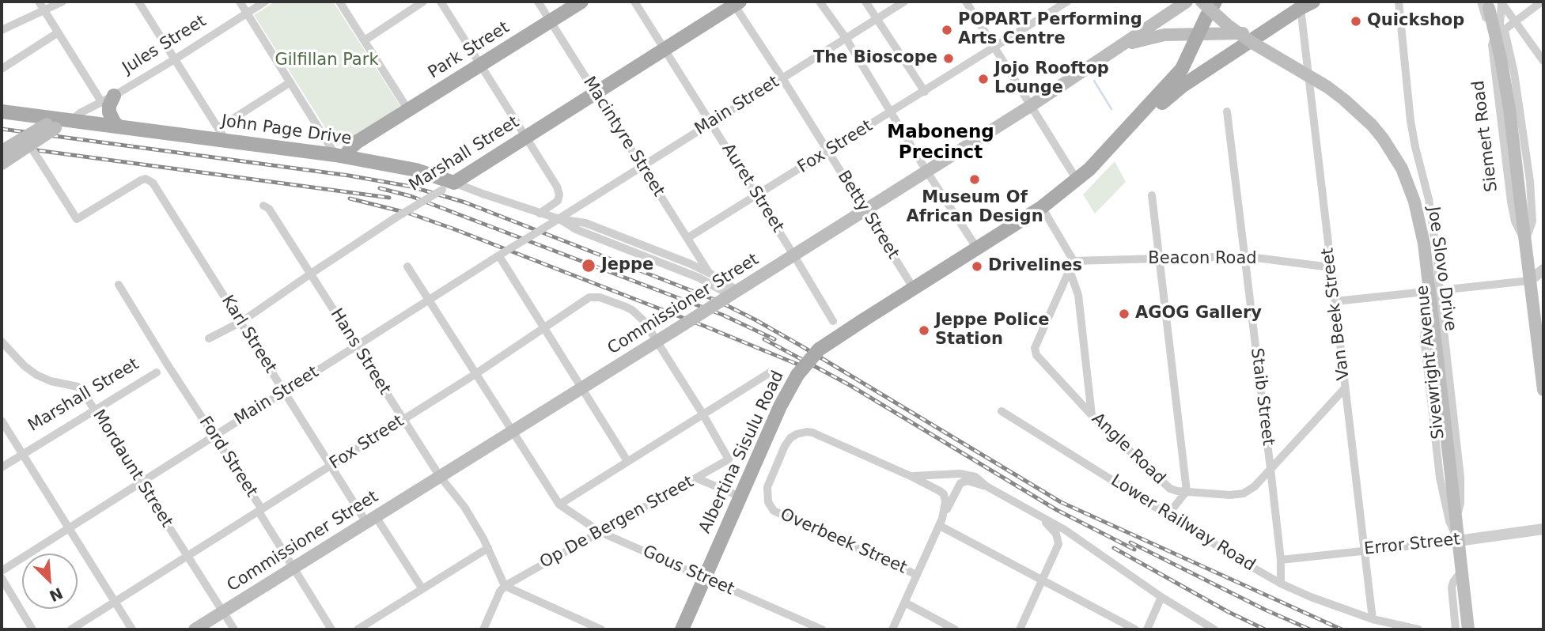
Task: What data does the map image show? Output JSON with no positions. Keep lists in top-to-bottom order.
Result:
{
  "streets": {
    "main road": [
      "Jules Street",
      "Park Street",
      "John Page Drive",
      "Siemert Road",
      "Marshall Street",
      "Joe Slovo Drive",
      "Commissioner Street",
      "Albertina Sisulu Road"
    ],
    "street": [
      "Main Street",
      "Macintyre Street",
      "Fox Street",
      "Auret Street",
      "Betty Street",
      "Beacon Road",
      "Van Beek Street",
      "Karl Street",
      "Hans Street",
      "Sivewright Avenue",
      "Staib Street",
      "Angle Road",
      "Ford Street",
      "Mordaunt Street",
      "Op De Bergen Street",
      "Lower Railway Road",
      "Overbeek Street",
      "Error Street",
      "Gous Street"
    ]
  },
  "crossings": [
    ["Jules Street", "John Page Drive"],
    ["Jules Street", "Karl Street"],
    ["Park Street", "John Page Drive"],
    ["Park Street", "Macintyre Street"],
    ["Main Street", "John Page Drive"],
    ["Main Street", "Macintyre Street"],
    ["Main Street", "Auret Street"],
    ["Main Street", "Betty Street"],
    ["Main Street", "Karl Street"],
    ["Main Street", "Hans Street"],
    ["Main Street", "Ford Street"],
    ["Main Street", "Mordaunt Street"],
    ["John Page Drive", "Macintyre Street"],
    ["John Page Drive", "Marshall Street"],
    ["John Page Drive", "Commissioner Street"],
    ["Macintyre Street", "Fox Street"],
    ["Macintyre Street", "Marshall Street"],
    ["Fox Street", "Auret Street"],
    ["Fox Street", "Betty Street"],
    ["Fox Street", "Commissioner Street"],
    ["Fox Street", "Karl Street"],
    ["Fox Street", "Hans Street"],
    ["Fox Street", "Ford Street"],
    ["Fox Street", "Mordaunt Street"],
    ["Marshall Street", "Auret Street"],
    ["Marshall Street", "Betty Street"],
    ["Marshall Street", "Karl Street"],
    ["Marshall Street", "Hans Street"],
    ["Marshall Street", "Mordaunt Street"],
    ["Auret Street", "Commissioner Street"],
    ["Betty Street", "Commissioner Street"],
    ["Betty Street", "Albertina Sisulu Road"],
    ["Beacon Road", "Van Beek Street"],
    ["Beacon Road", "Staib Street"],
    ["Joe Slovo Drive", "Sivewright Avenue"],
    ["Joe Slovo Drive", "Error Street"],
    ["Commissioner Street", "Karl Street"],
    ["Commissioner Street", "Hans Street"],
    ["Commissioner Street", "Ford Street"],
    ["Commissioner Street", "Mordaunt Street"],
    ["Van Beek Street", "Angle Road"],
    ["Van Beek Street", "Albertina Sisulu Road"],
    ["Van Beek Street", "Lower Railway Road"],
    ["Van Beek Street", "Error Street"],
    ["Hans Street", "Op De Bergen Street"],
    ["Staib Street", "Angle Road"],
    ["Staib Street", "Lower Railway Road"],
    ["Staib Street", "Error Street"],
    ["Albertina Sisulu Road", "Gous Street"],
    ["Op De Bergen Street", "Gous Street"]
  ],
  "districts": ["Maboneng Precinct"],
  "parks": ["Gilfillan Park"],
  "places": [
    "Quickshop",
    "POPART Performing Arts Centre",
    "The Bioscope",
    "Jojo Rooftop Lounge",
    "Museum Of African Design",
    "Jeppe",
    "Drivelines",
    "AGOG Gallery",
    "Jeppe Police Station"
  ],
  "north": "bottom right"
}
